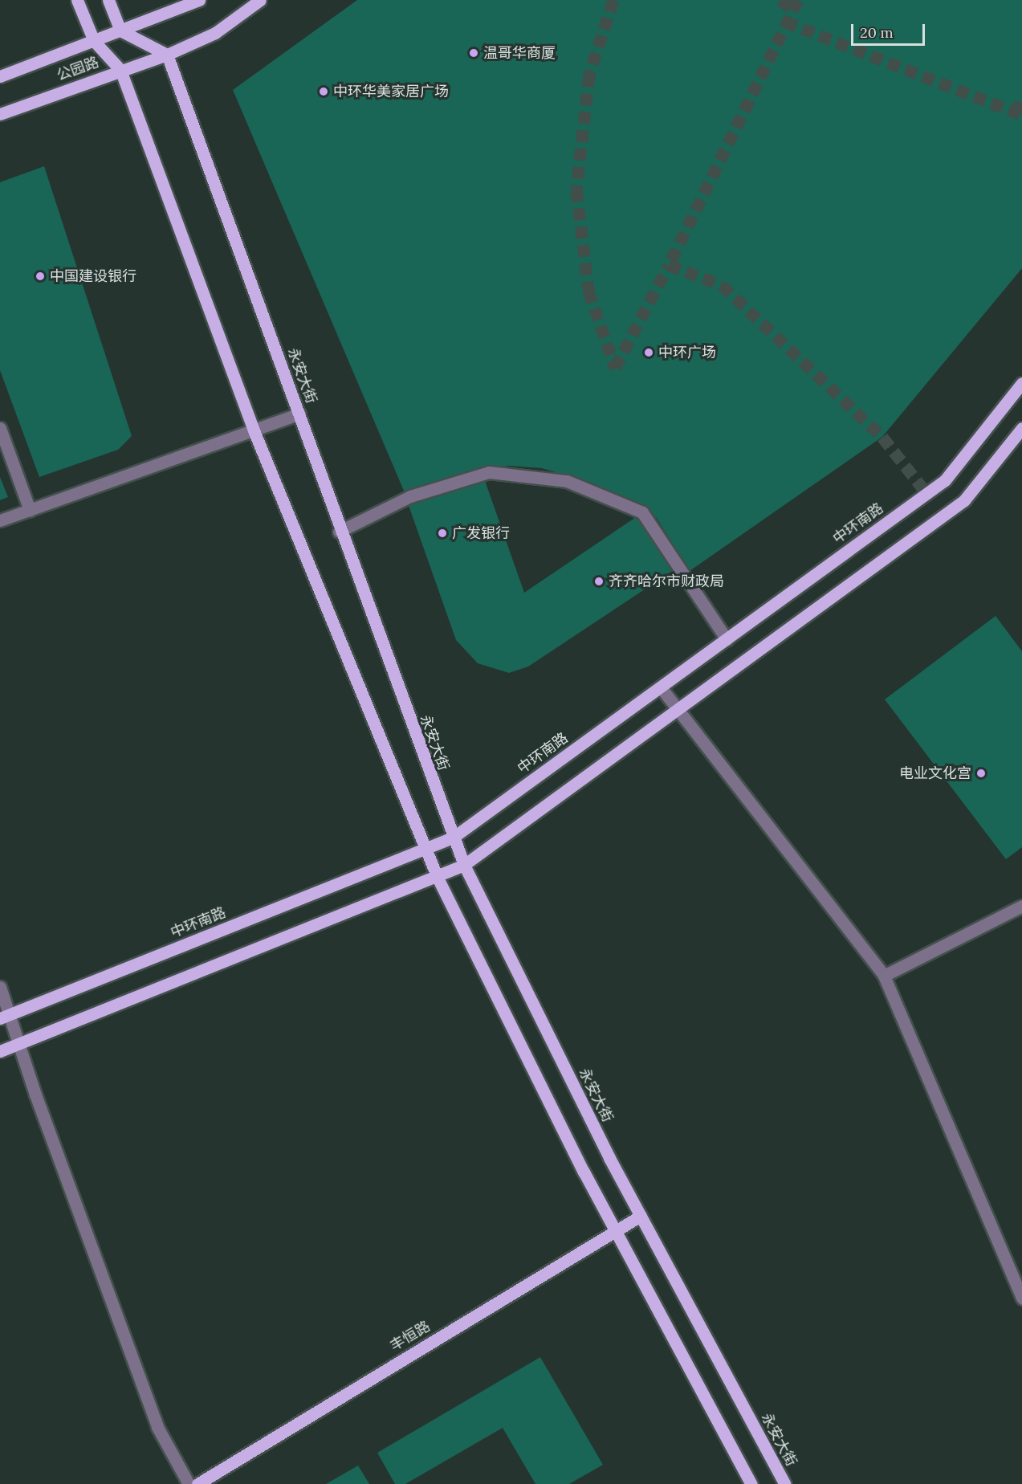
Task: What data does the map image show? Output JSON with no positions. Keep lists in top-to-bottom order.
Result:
{
  "streets": {
    "main road": [
      "公园路",
      "永安大街",
      "中环南路",
      "丰恒路"
    ]
  },
  "crossings": [
    ["公园路", "永安大街"],
    ["永安大街", "中环南路"],
    ["永安大街", "丰恒路"]
  ],
  "places": [
    "温哥华商厦",
    "中环华美家居广场",
    "中国建设银行",
    "中环广场",
    "广发银行",
    "齐齐哈尔市财政局",
    "电业文化宫"
  ],
  "scale_bar": "20 m"
}
